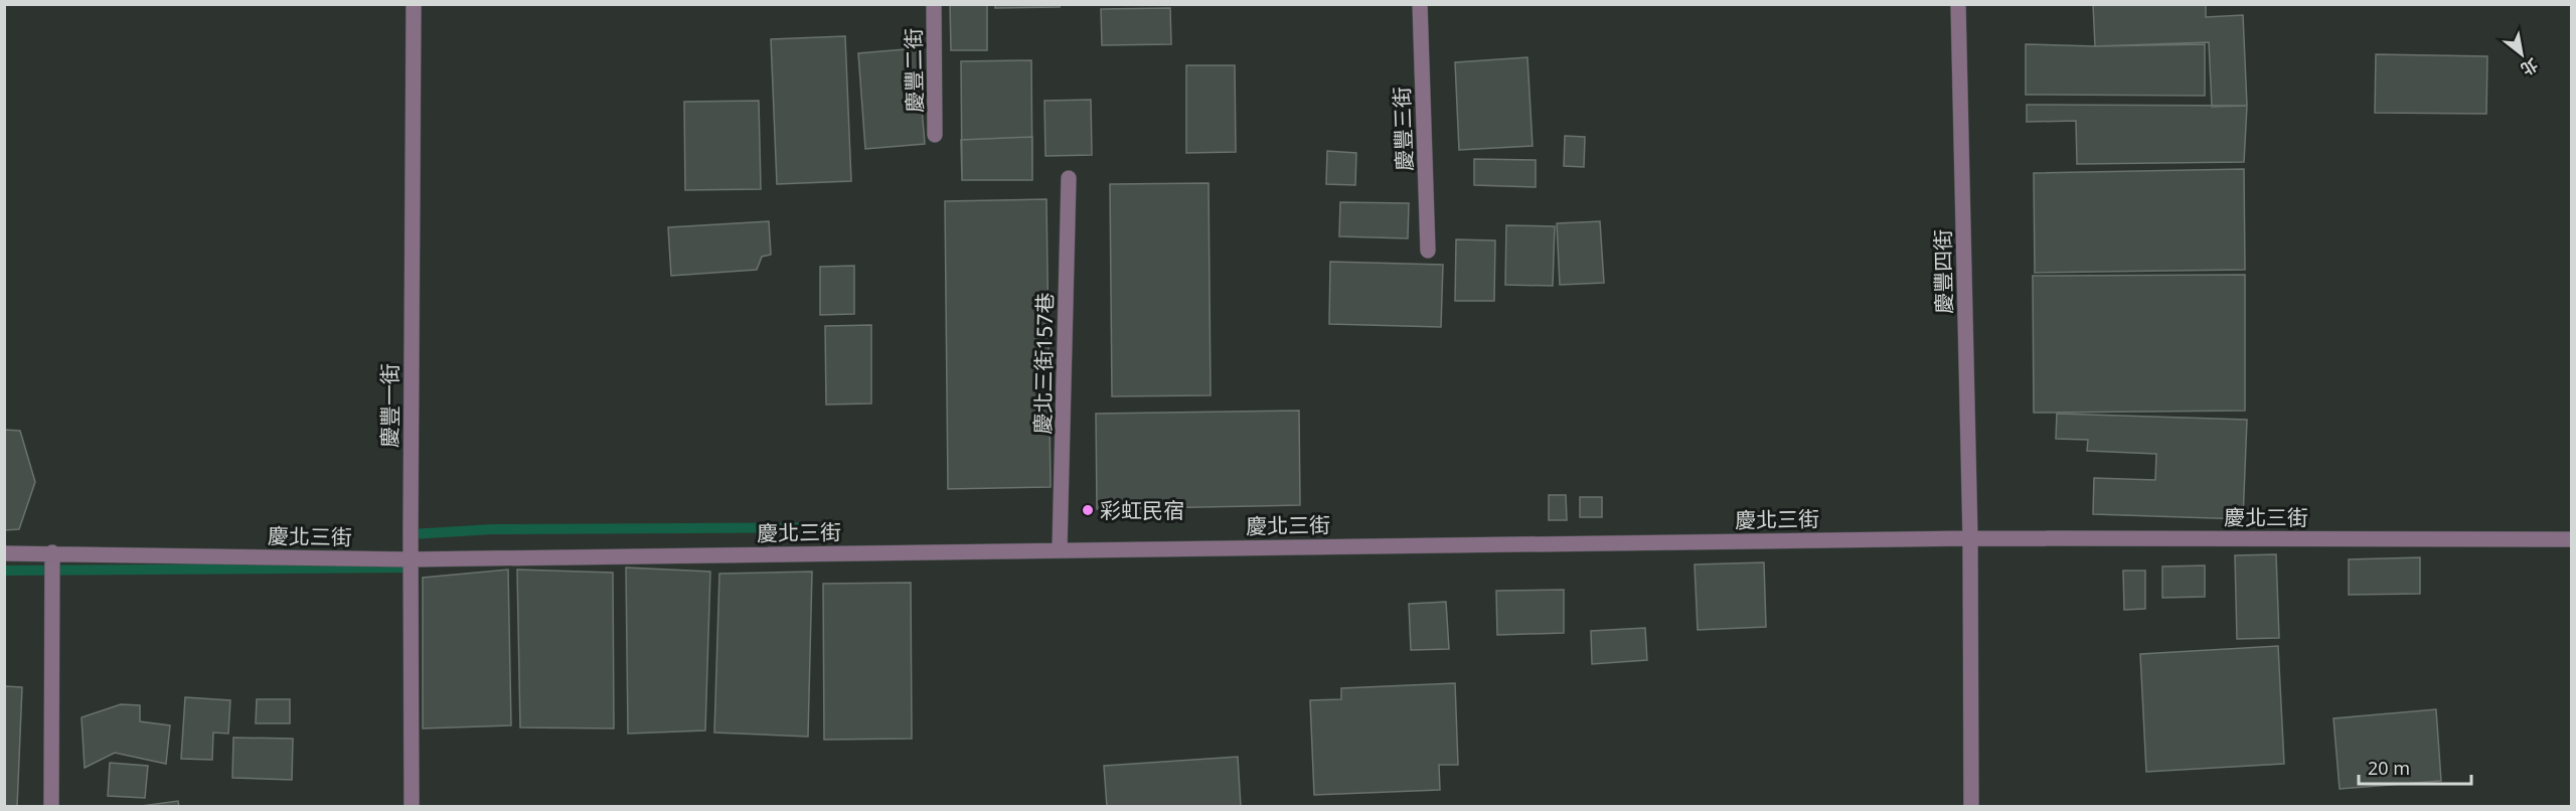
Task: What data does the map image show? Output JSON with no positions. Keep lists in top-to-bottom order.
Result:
{
  "streets": {
    "street": [
      "慶豐二街",
      "慶豐三街",
      "慶豐四街",
      "慶北三街157巷",
      "慶豐一街",
      "慶北三街"
    ]
  },
  "crossings": [
    ["慶豐四街", "慶北三街"],
    ["慶北三街157巷", "慶北三街"],
    ["慶豐一街", "慶北三街"]
  ],
  "places": ["彩虹民宿"],
  "scale_bar": "20 m",
  "north": "bottom right"
}
